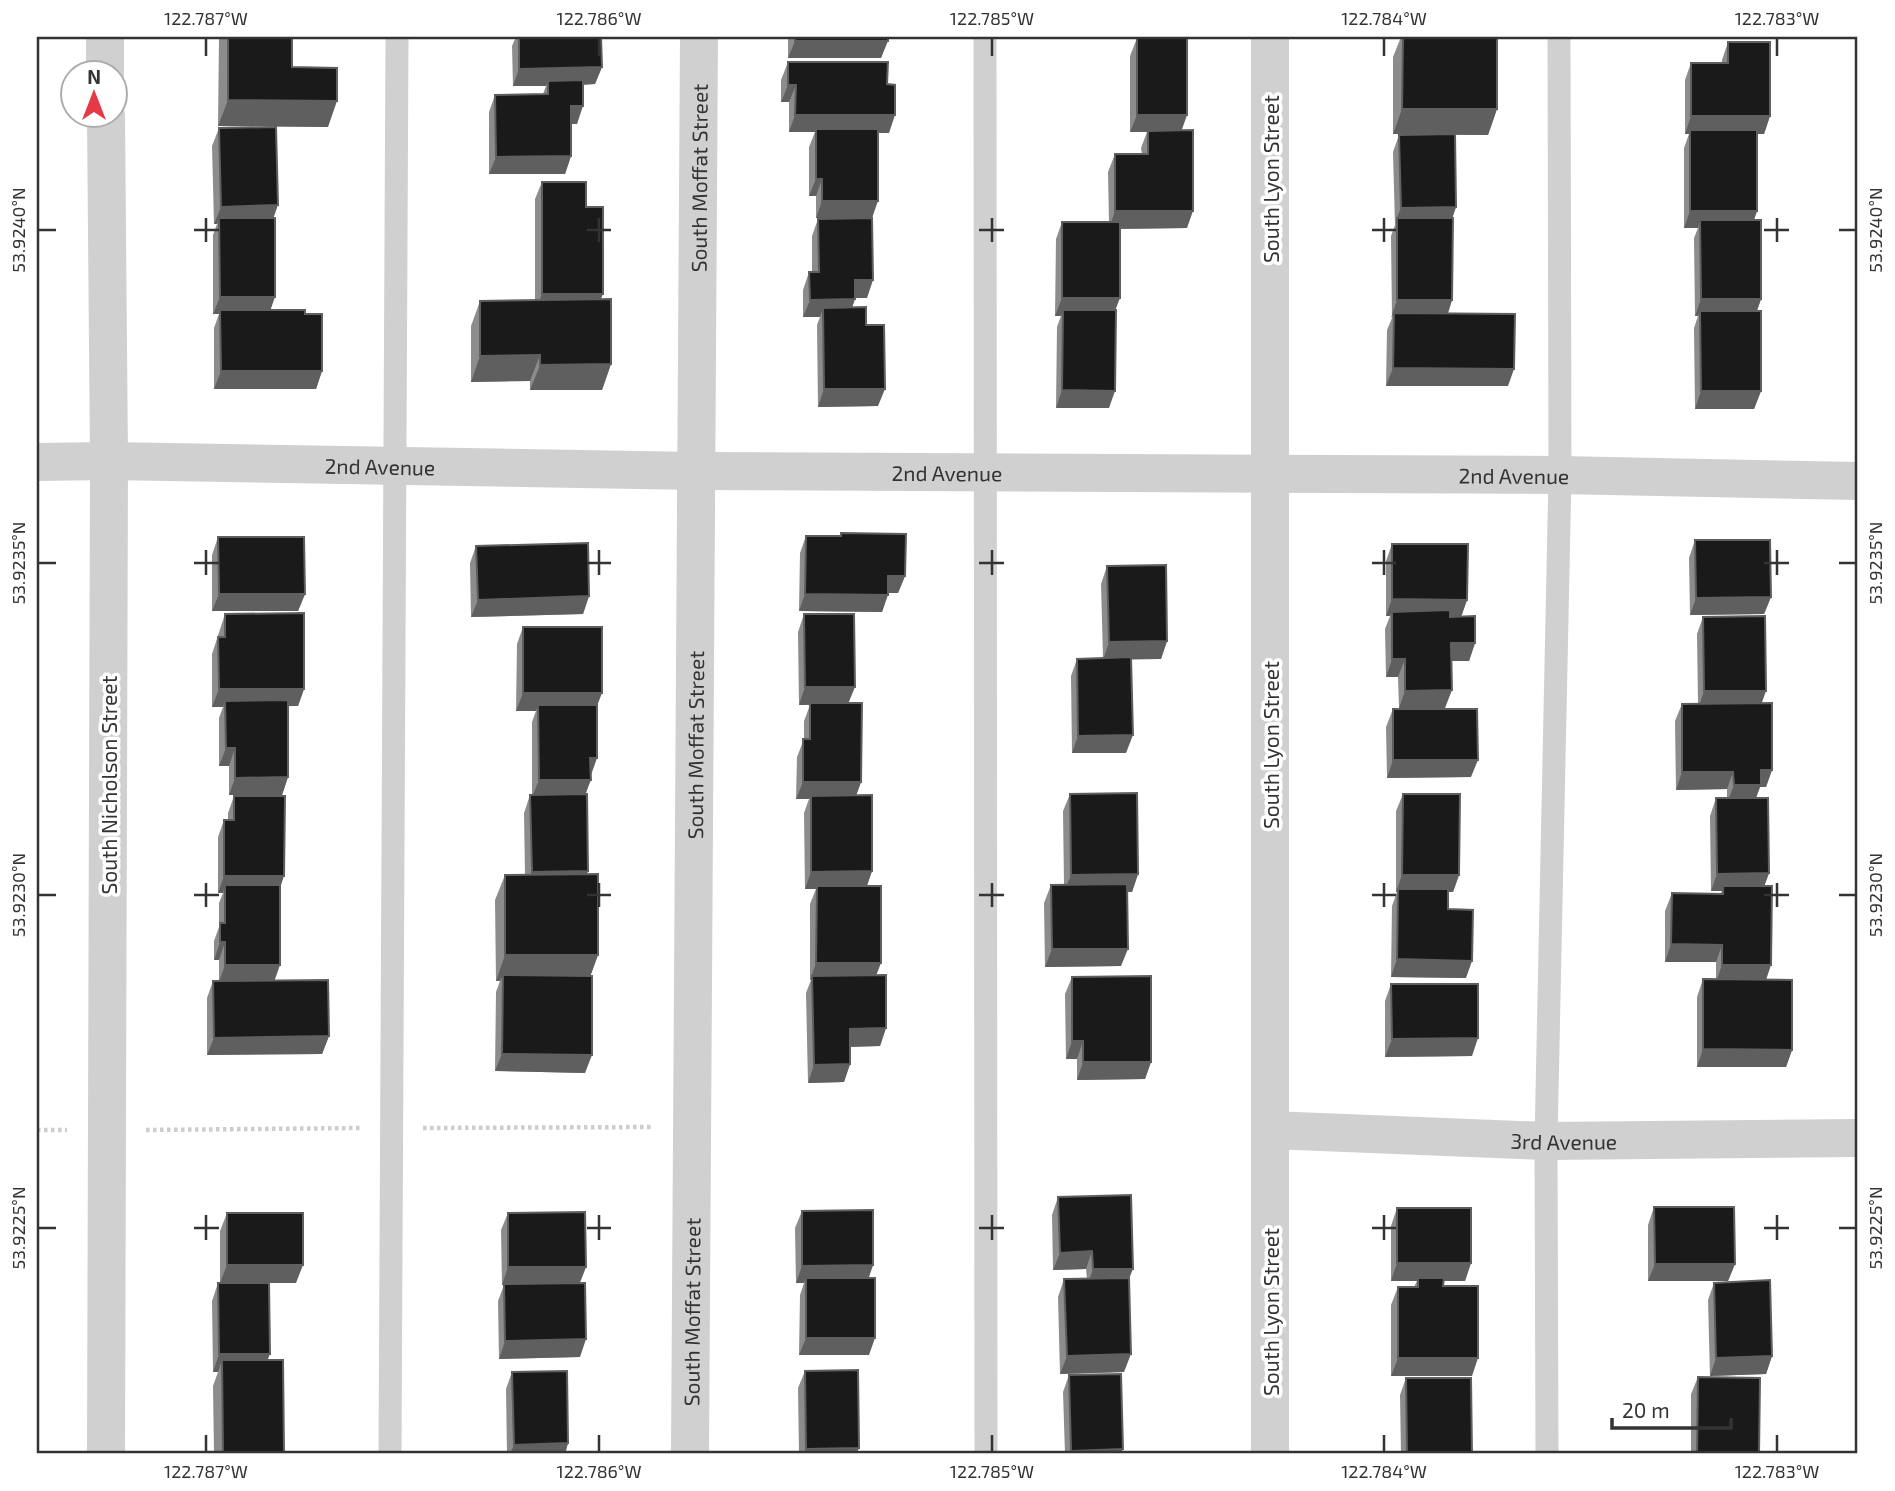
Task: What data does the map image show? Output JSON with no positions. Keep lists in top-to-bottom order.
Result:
{
  "streets": {
    "street": [
      "South Moffat Street",
      "South Lyon Street",
      "2nd Avenue",
      "South Nicholson Street",
      "3rd Avenue"
    ]
  },
  "crossings": [
    ["South Moffat Street", "2nd Avenue"],
    ["South Lyon Street", "2nd Avenue"],
    ["South Lyon Street", "3rd Avenue"],
    ["2nd Avenue", "South Nicholson Street"]
  ],
  "scale_bar": "20 m",
  "north": "top",
  "coordinates": [
    "122.787°W",
    "122.786°W",
    "122.785°W",
    "122.784°W",
    "122.783°W",
    "53.9240°N",
    "53.9235°N",
    "53.9230°N",
    "53.9225°N"
  ]
}
